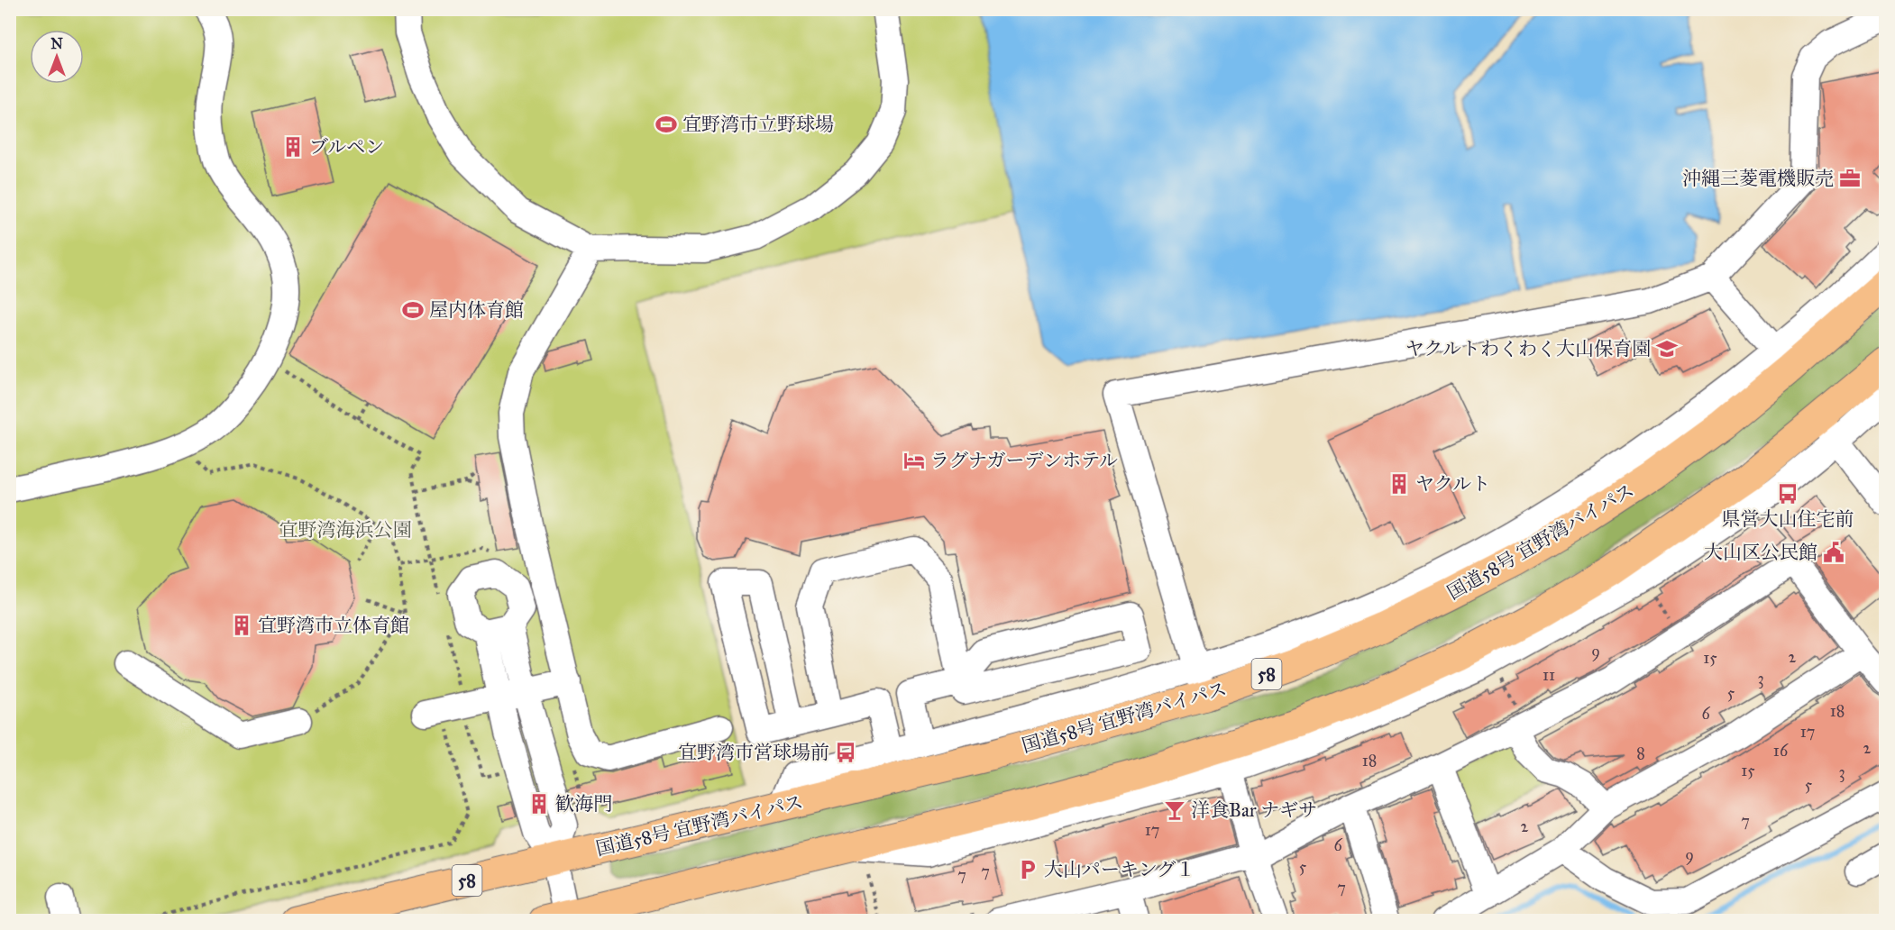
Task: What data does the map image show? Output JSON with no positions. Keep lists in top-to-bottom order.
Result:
{
  "streets": {
    "highway": ["国道58号 宜野湾バイパス", "58"]
  },
  "parks": ["宜野湾海浜公園"],
  "places": {
    "sports": ["宜野湾市立野球場", "屋内体育館"],
    "building": [
      "ブルペン",
      "ヤクルト",
      "宜野湾市立体育館",
      "歓海門"
    ],
    "office": ["沖縄三菱電機販売"],
    "school or university": ["ヤクルトわくわく大山保育園"],
    "hotel": ["ラグナガーデンホテル"],
    "bus stop": ["県営大山住宅前", "宜野湾市営球場前"],
    "public building": ["大山区公民館"],
    "bar": ["洋食Bar ナギサ"],
    "parking": ["大山パーキング１"]
  },
  "house_numbers": [
    "9",
    "2",
    "15",
    "11",
    "3",
    "5",
    "18",
    "6",
    "17",
    "2",
    "16",
    "8",
    "18",
    "15",
    "3",
    "5",
    "7",
    "2",
    "17",
    "6",
    "9",
    "5",
    "7",
    "7",
    "7"
  ],
  "north": "top"
}
